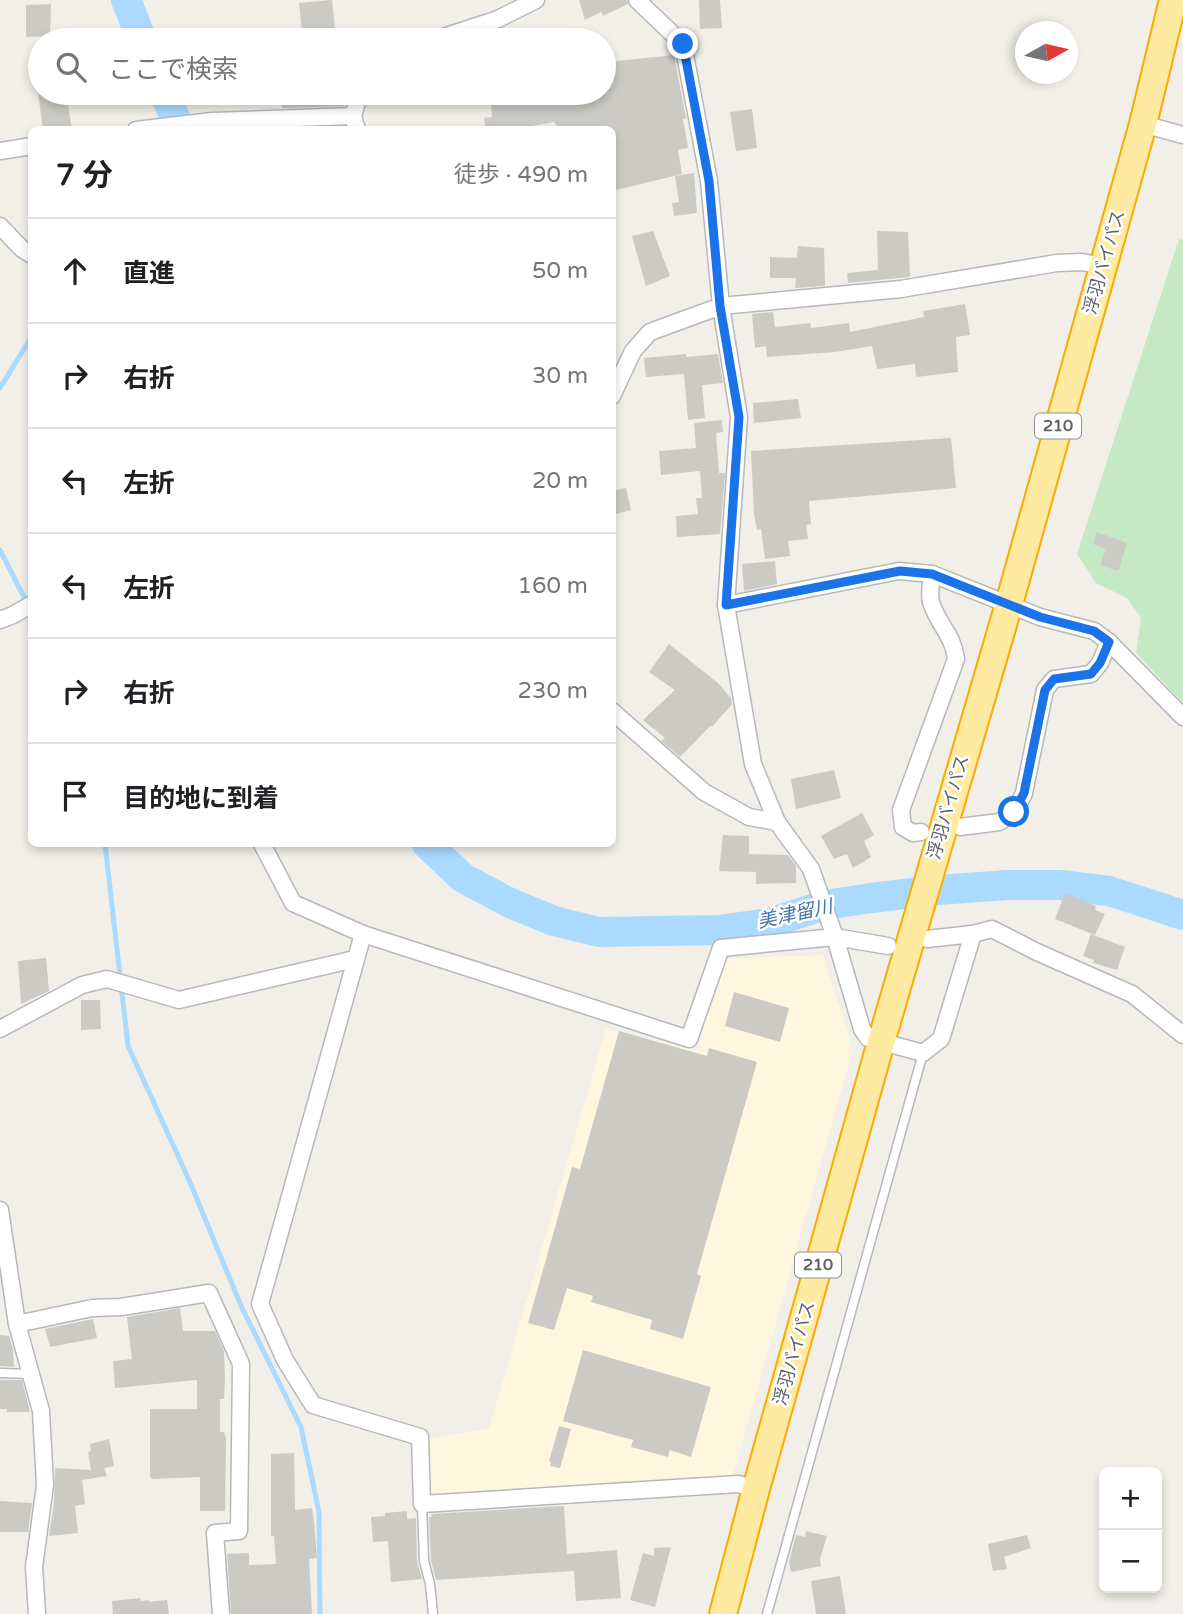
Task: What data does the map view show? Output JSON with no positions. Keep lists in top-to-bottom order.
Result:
{
  "streets": {
    "highway": ["浮羽バイパス", "210"]
  },
  "water": ["美津留川"],
  "north": "right",
  "page": {
    "search": "ここで検索",
    "heading": ["7 分", "徒歩 · 490 m"],
    "list": [
      ["直進", "50 m"],
      ["右折", "30 m"],
      ["左折", "20 m"],
      ["左折", "160 m"],
      ["右折", "230 m"],
      "目的地に到着"
    ],
    "map_buttons": ["+", "−"]
  }
}
